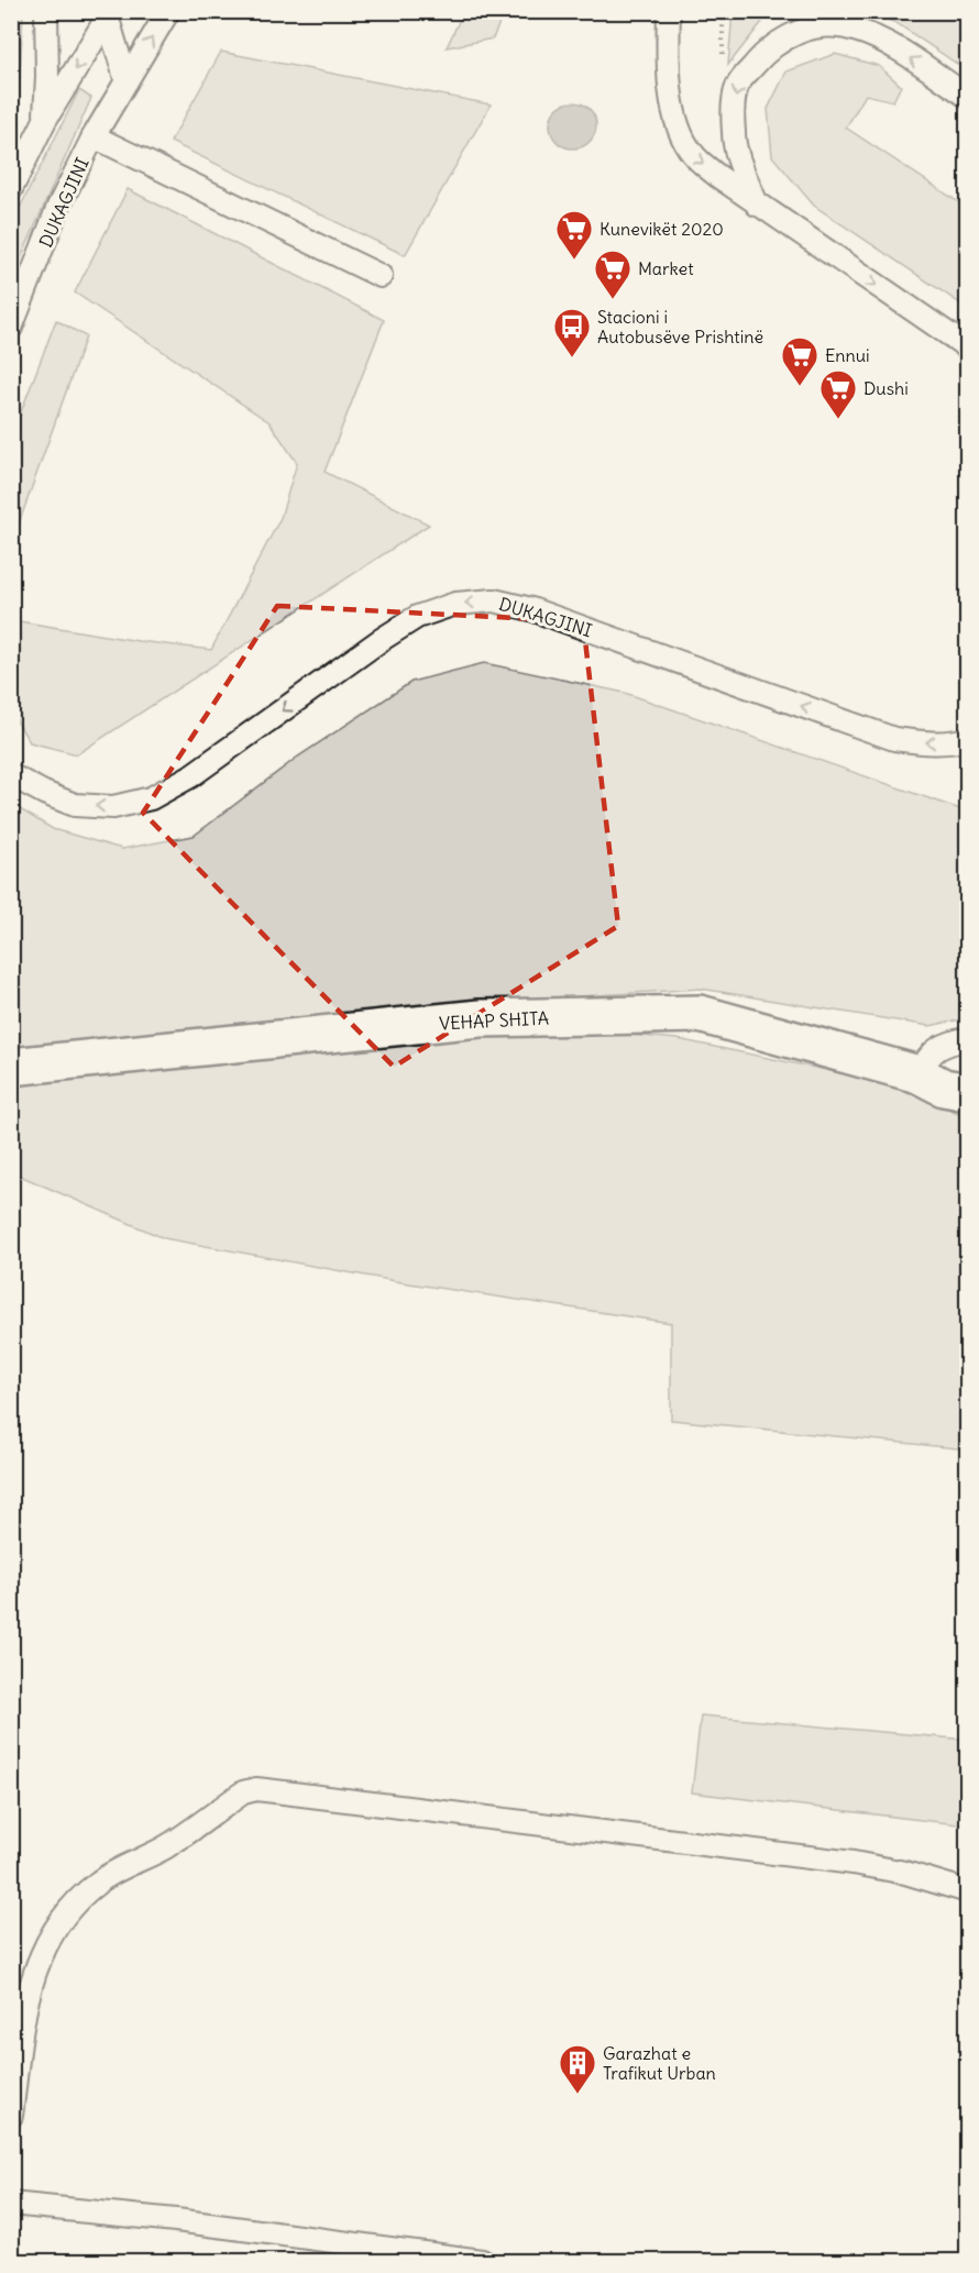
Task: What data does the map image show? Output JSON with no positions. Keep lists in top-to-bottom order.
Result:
{
  "streets": {
    "street": ["VEHAP SHITA"],
    "lane": ["DUKAGJINI"]
  },
  "one_way": ["DUKAGJINI"],
  "places": {
    "supermarket": [
      "Kunevikët 2020",
      "Market",
      "Ennui",
      "Dushi"
    ],
    "bus stop": ["Stacioni i Autobusëve Prishtinë"],
    "building": ["Garazhat e Trafikut Urban"]
  }
}
